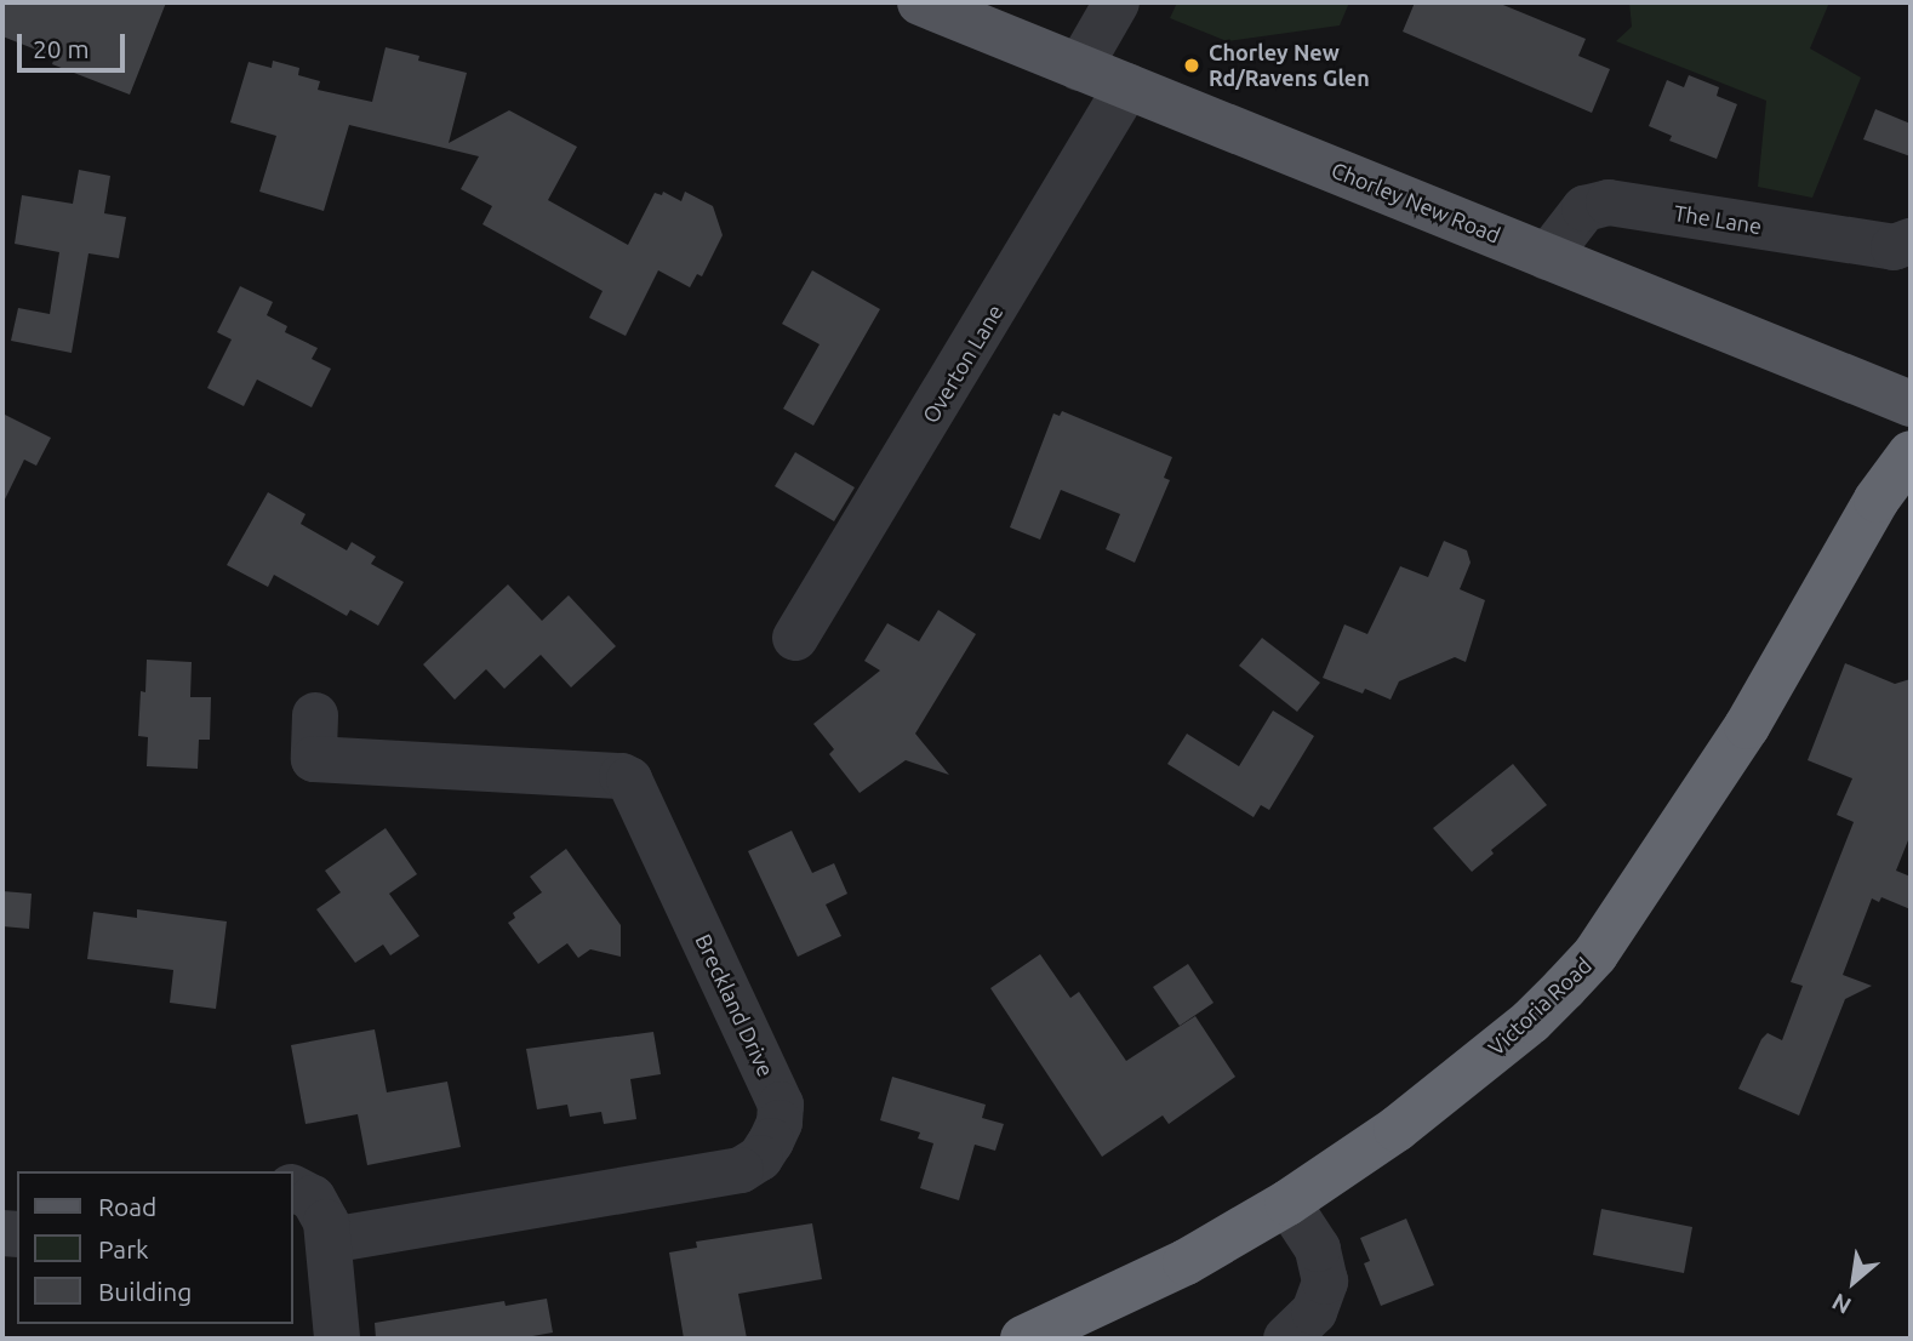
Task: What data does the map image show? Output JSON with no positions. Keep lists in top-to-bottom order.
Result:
{
  "streets": {
    "highway": ["Victoria Road"],
    "main road": ["Chorley New Road"],
    "street": ["The Lane", "Overton Lane", "Breckland Drive"]
  },
  "crossings": [
    ["Chorley New Road", "The Lane"],
    ["Chorley New Road", "Overton Lane"]
  ],
  "places": ["Chorley New Rd/Ravens Glen"],
  "legend": ["Road", "Park", "Building"],
  "scale_bar": "20 m",
  "north": "bottom left"
}
